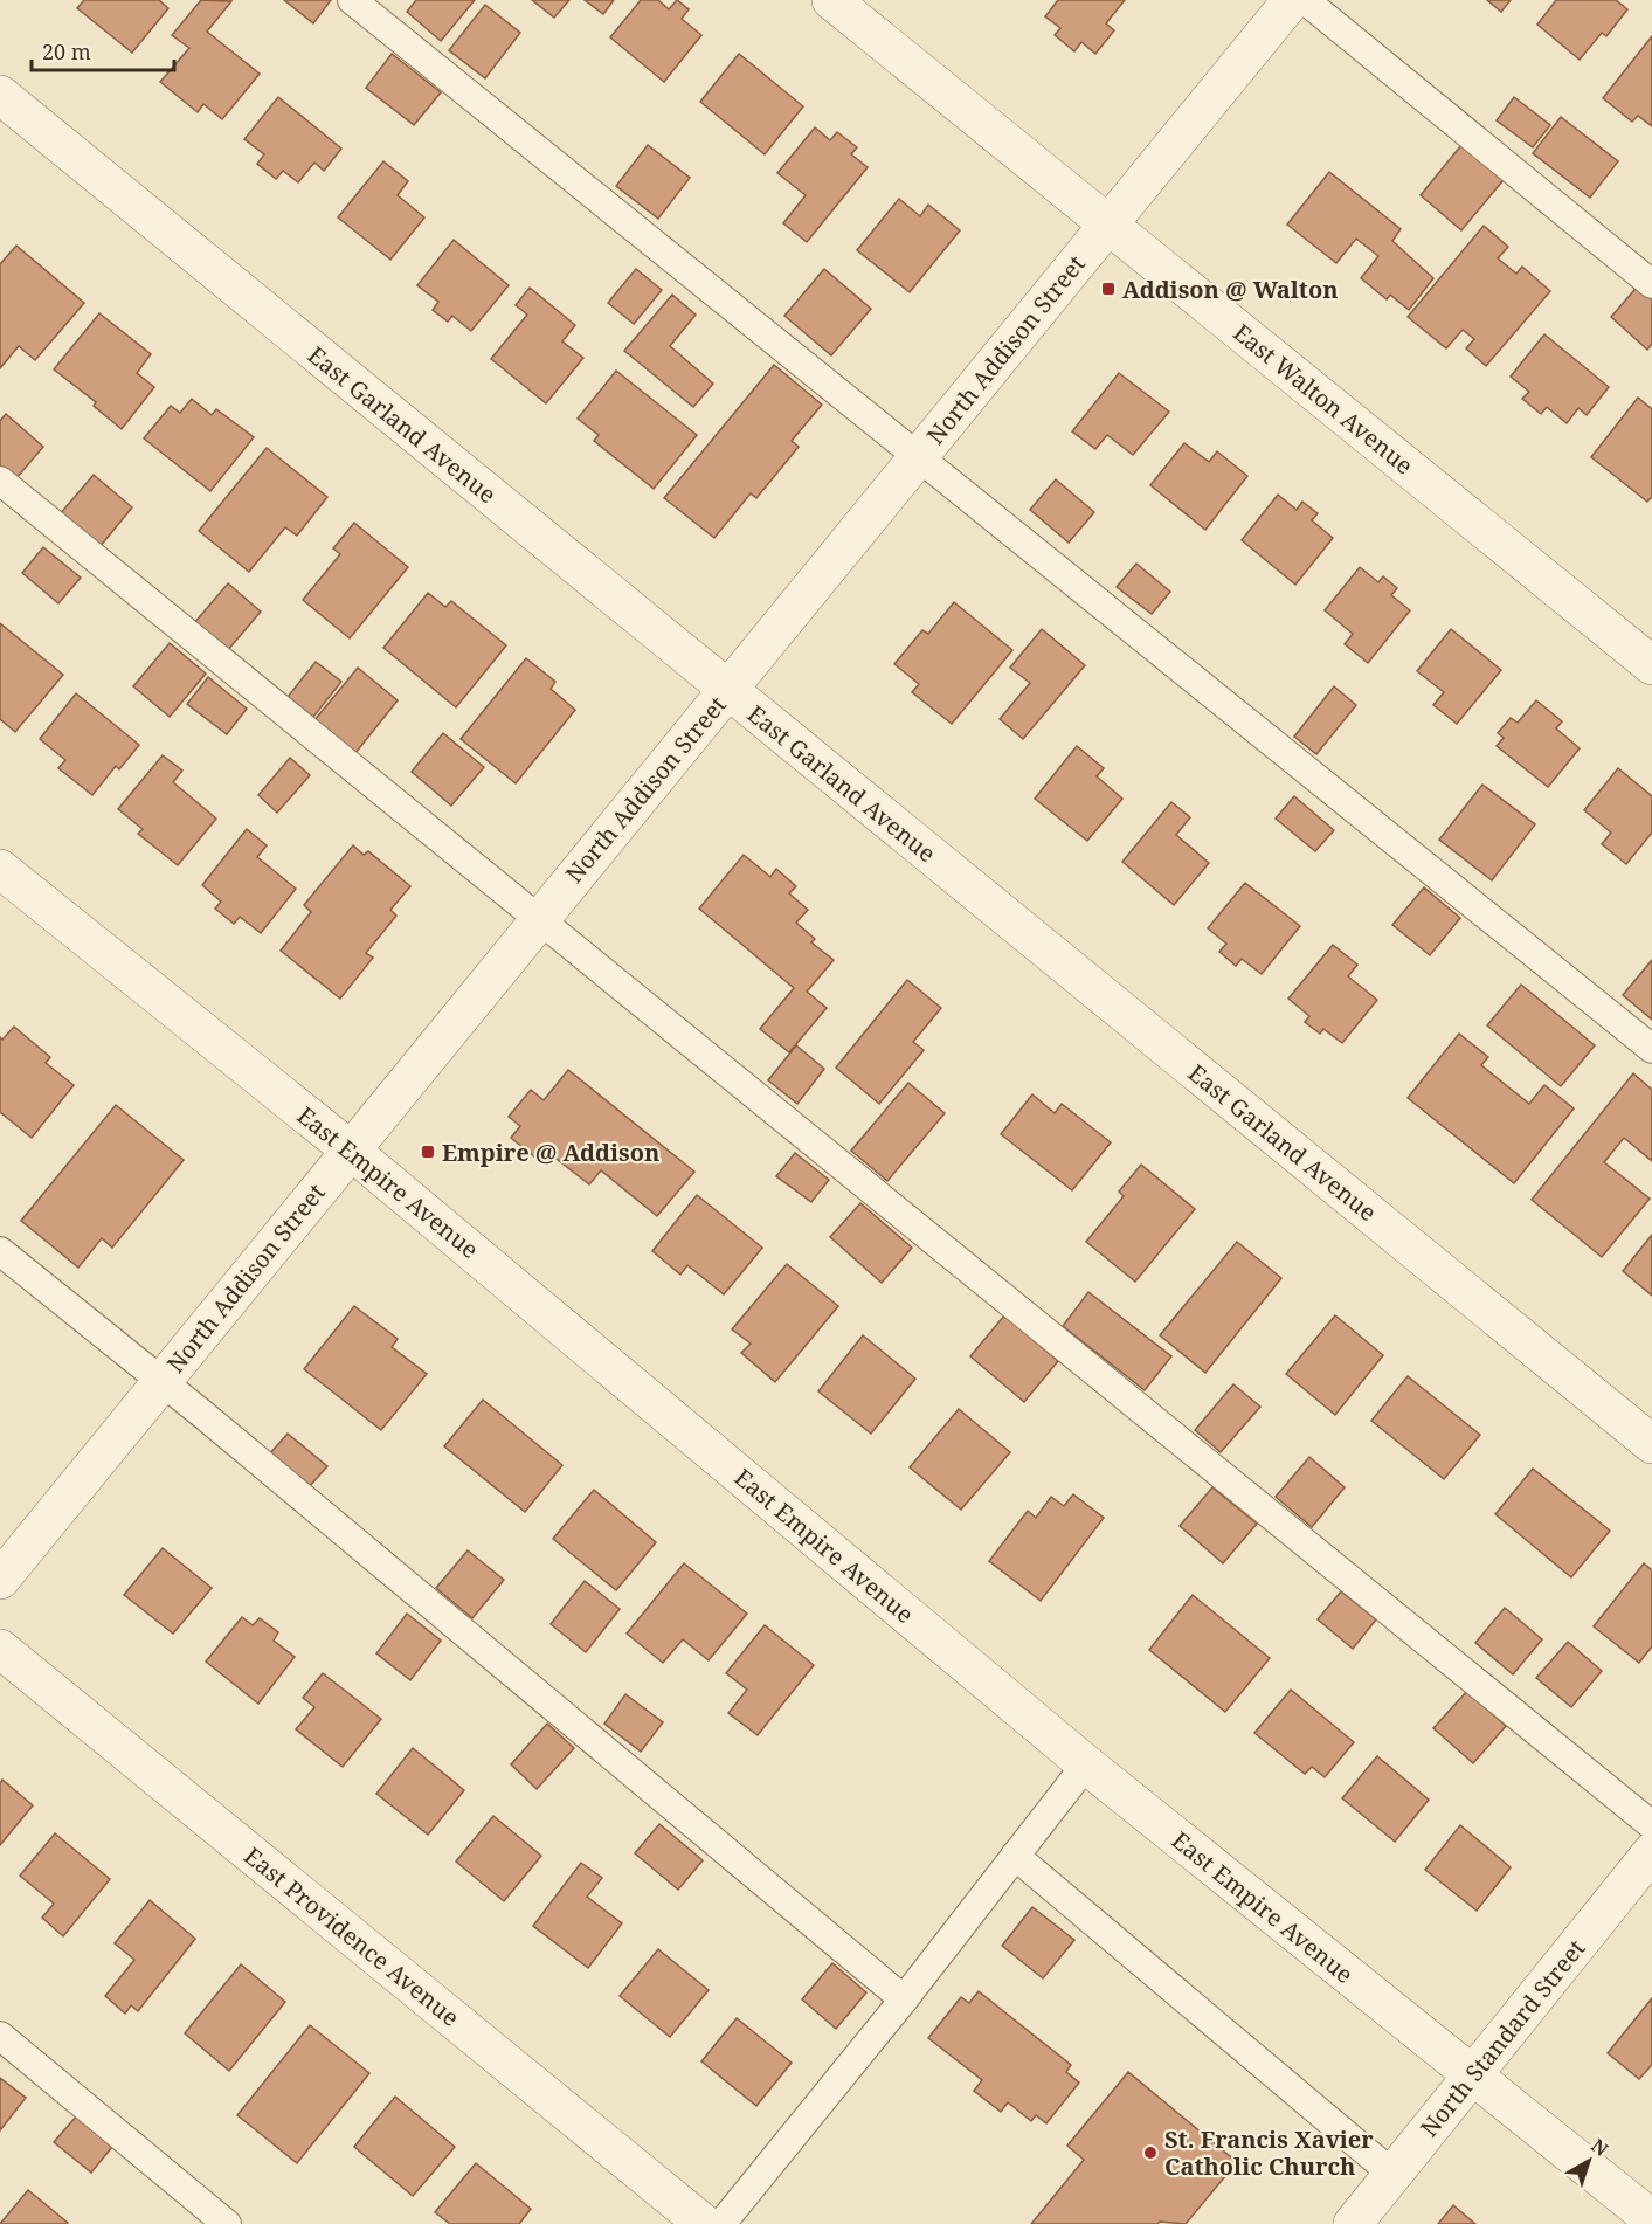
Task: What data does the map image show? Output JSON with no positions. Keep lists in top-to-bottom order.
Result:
{
  "streets": {
    "street": [
      "North Addison Street",
      "East Walton Avenue",
      "East Garland Avenue",
      "East Empire Avenue",
      "East Providence Avenue",
      "North Standard Street"
    ]
  },
  "crossings": [
    ["North Addison Street", "East Walton Avenue"],
    ["North Addison Street", "East Garland Avenue"],
    ["North Addison Street", "East Empire Avenue"],
    ["East Empire Avenue", "North Standard Street"]
  ],
  "places": {
    "transit": ["Addison @ Walton", "Empire @ Addison"],
    "other": ["St. Francis Xavier Catholic Church"]
  },
  "scale_bar": "20 m",
  "north": "top right"
}
